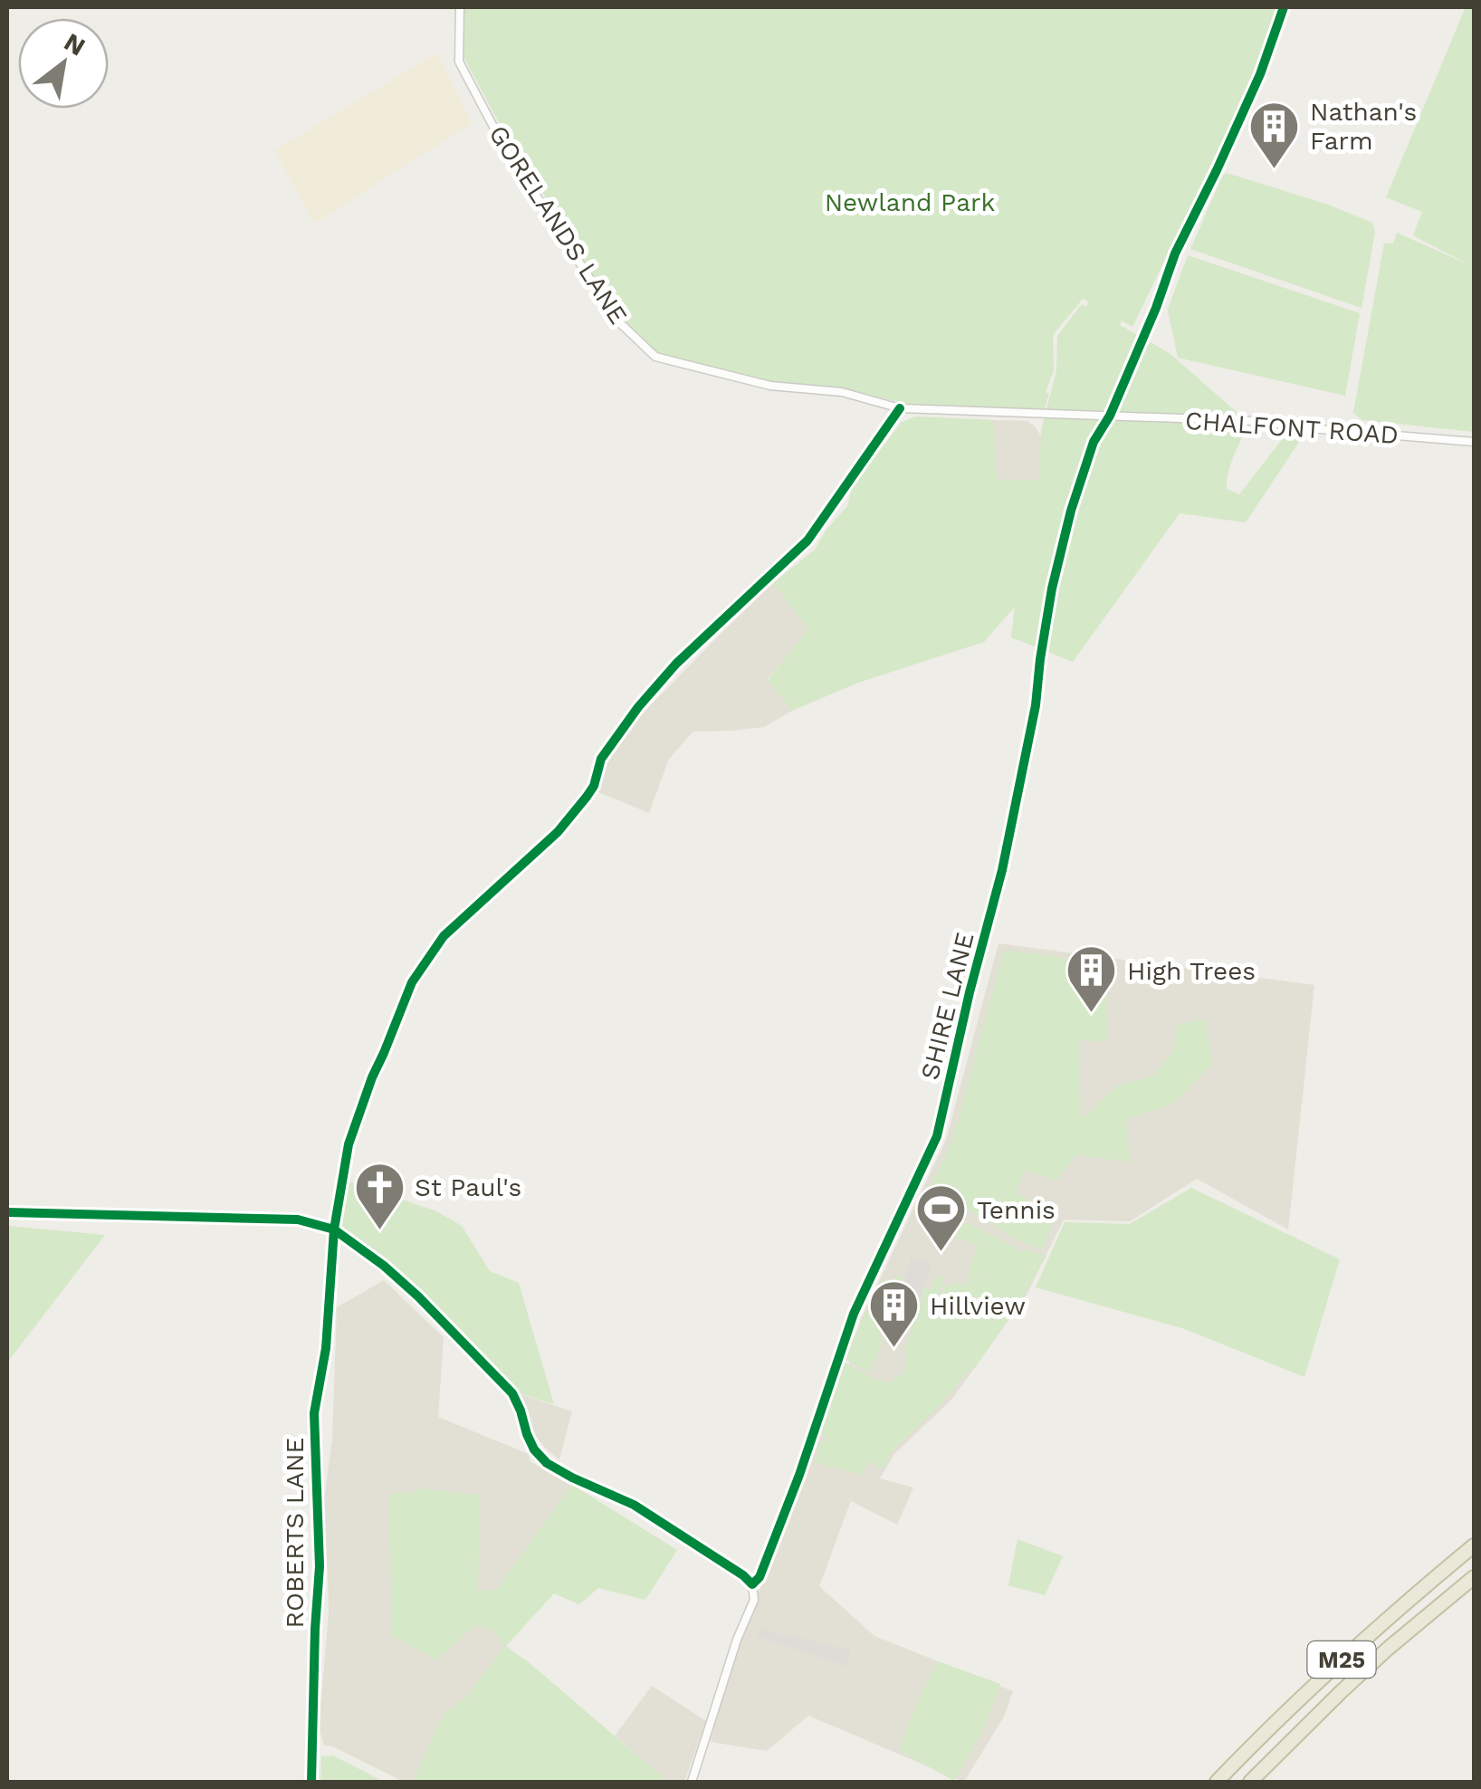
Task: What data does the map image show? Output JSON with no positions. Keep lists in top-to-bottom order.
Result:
{
  "streets": {
    "highway": ["M25"],
    "street": [
      "GORELANDS LANE",
      "CHALFONT ROAD",
      "SHIRE LANE",
      "ROBERTS LANE"
    ]
  },
  "crossings": [
    ["GORELANDS LANE", "CHALFONT ROAD"],
    ["GORELANDS LANE", "SHIRE LANE"],
    ["GORELANDS LANE", "ROBERTS LANE"],
    ["CHALFONT ROAD", "SHIRE LANE"]
  ],
  "parks": ["Newland Park"],
  "places": {
    "building": ["Nathan's Farm", "High Trees", "Hillview"],
    "church": ["St Paul's"],
    "sports": ["Tennis"]
  },
  "north": "top right"
}
